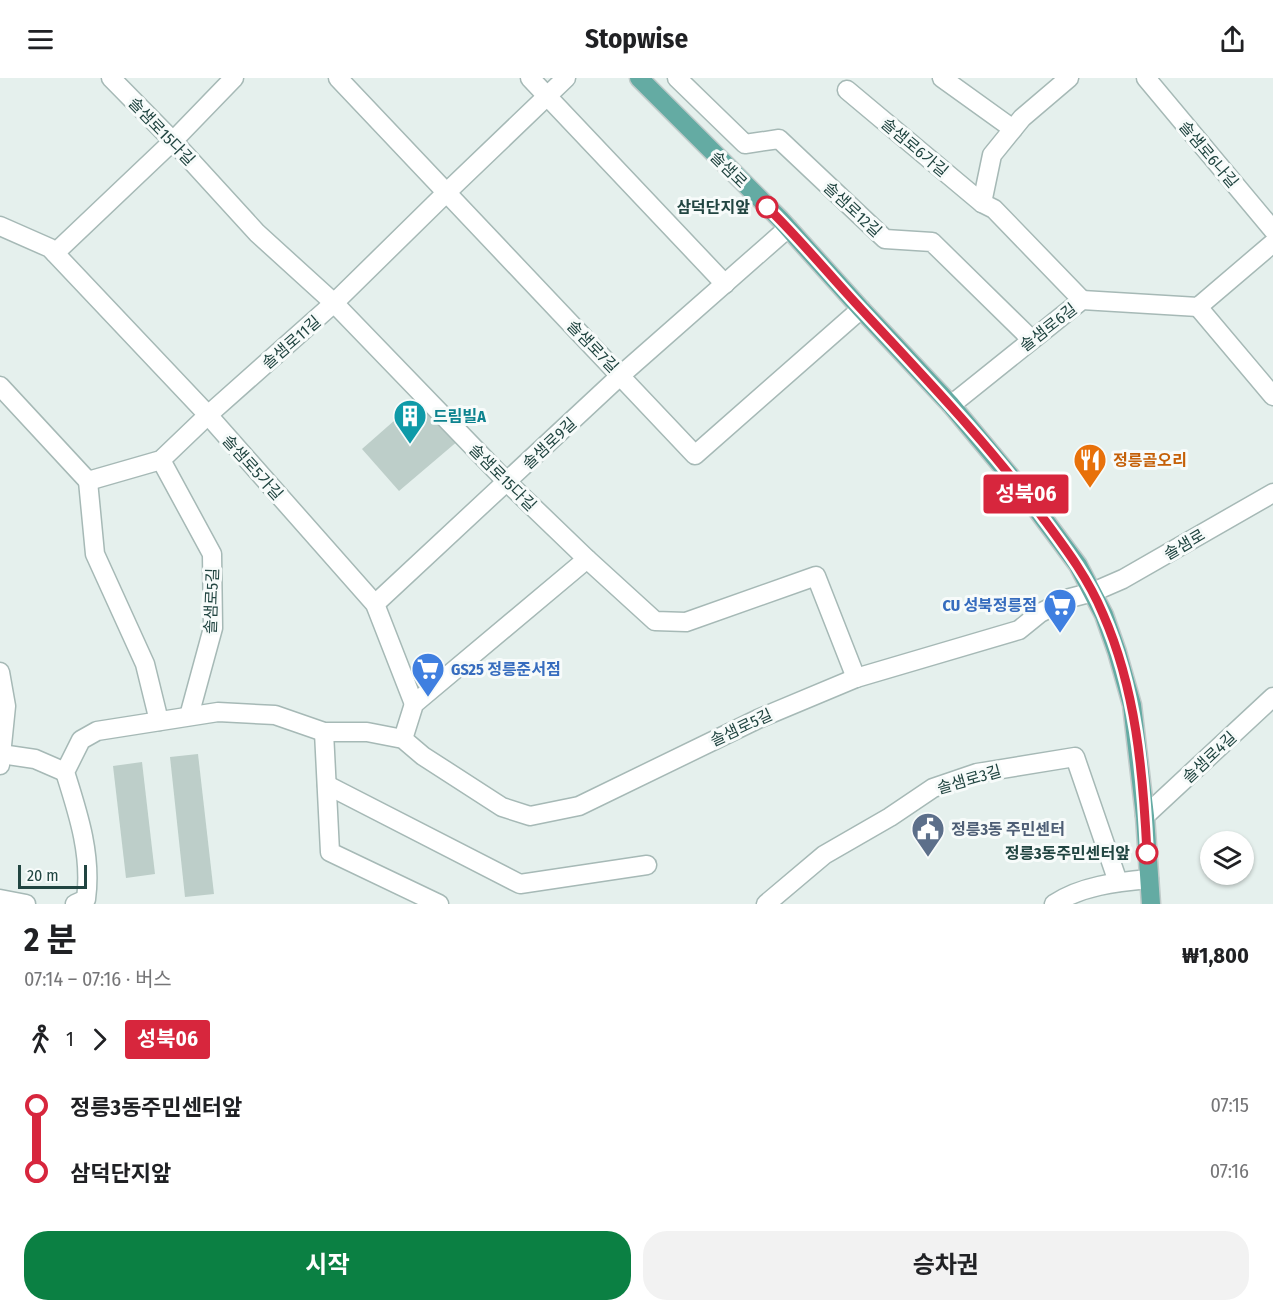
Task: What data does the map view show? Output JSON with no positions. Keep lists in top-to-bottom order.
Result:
{
  "streets": {
    "main road": ["솔샘로"],
    "street": [
      "솔샘로15다길",
      "솔샘로6가길",
      "솔샘로6나길",
      "솔샘로12길",
      "솔샘로6길",
      "솔샘로11길",
      "솔샘로7길",
      "솔샘로9길",
      "솔샘로5가길",
      "솔샘로5길",
      "솔샘로4길",
      "솔샘로3길"
    ]
  },
  "crossings": [
    ["솔샘로15다길", "솔샘로11길"],
    ["솔샘로15다길", "솔샘로9길"],
    ["솔샘로15다길", "솔샘로5길"],
    ["솔샘로6가길", "솔샘로6길"],
    ["솔샘로", "솔샘로6길"],
    ["솔샘로", "솔샘로7길"],
    ["솔샘로", "솔샘로9길"],
    ["솔샘로", "솔샘로5길"],
    ["솔샘로", "솔샘로4길"],
    ["솔샘로12길", "솔샘로6길"],
    ["솔샘로11길", "솔샘로7길"],
    ["솔샘로11길", "솔샘로5가길"],
    ["솔샘로11길", "솔샘로5길"],
    ["솔샘로7길", "솔샘로9길"],
    ["솔샘로9길", "솔샘로5가길"]
  ],
  "places": {
    "other": ["삼덕단지앞", "정릉3동주민센터앞"],
    "building": ["드림빌A"],
    "restaurant": ["정릉골오리"],
    "supermarket": ["CU 성북정릉점", "GS25 정릉준서점"],
    "public building": ["정릉3동 주민센터"]
  },
  "lines": ["bus line 성북06"],
  "scale_bar": "20 m",
  "page": {
    "header": "Stopwise",
    "on_map": "성북06",
    "scale": "20 m",
    "heading": ["2 분", "07:14 – 07:16 · 버스", "₩1,800"],
    "legs": ["1", "성북06"],
    "list": [
      {
        "name": "정릉3동주민센터앞",
        "value": "07:15"
      },
      {
        "name": "삼덕단지앞",
        "value": "07:16"
      }
    ],
    "buttons": ["시작", "승차권"]
  }
}
